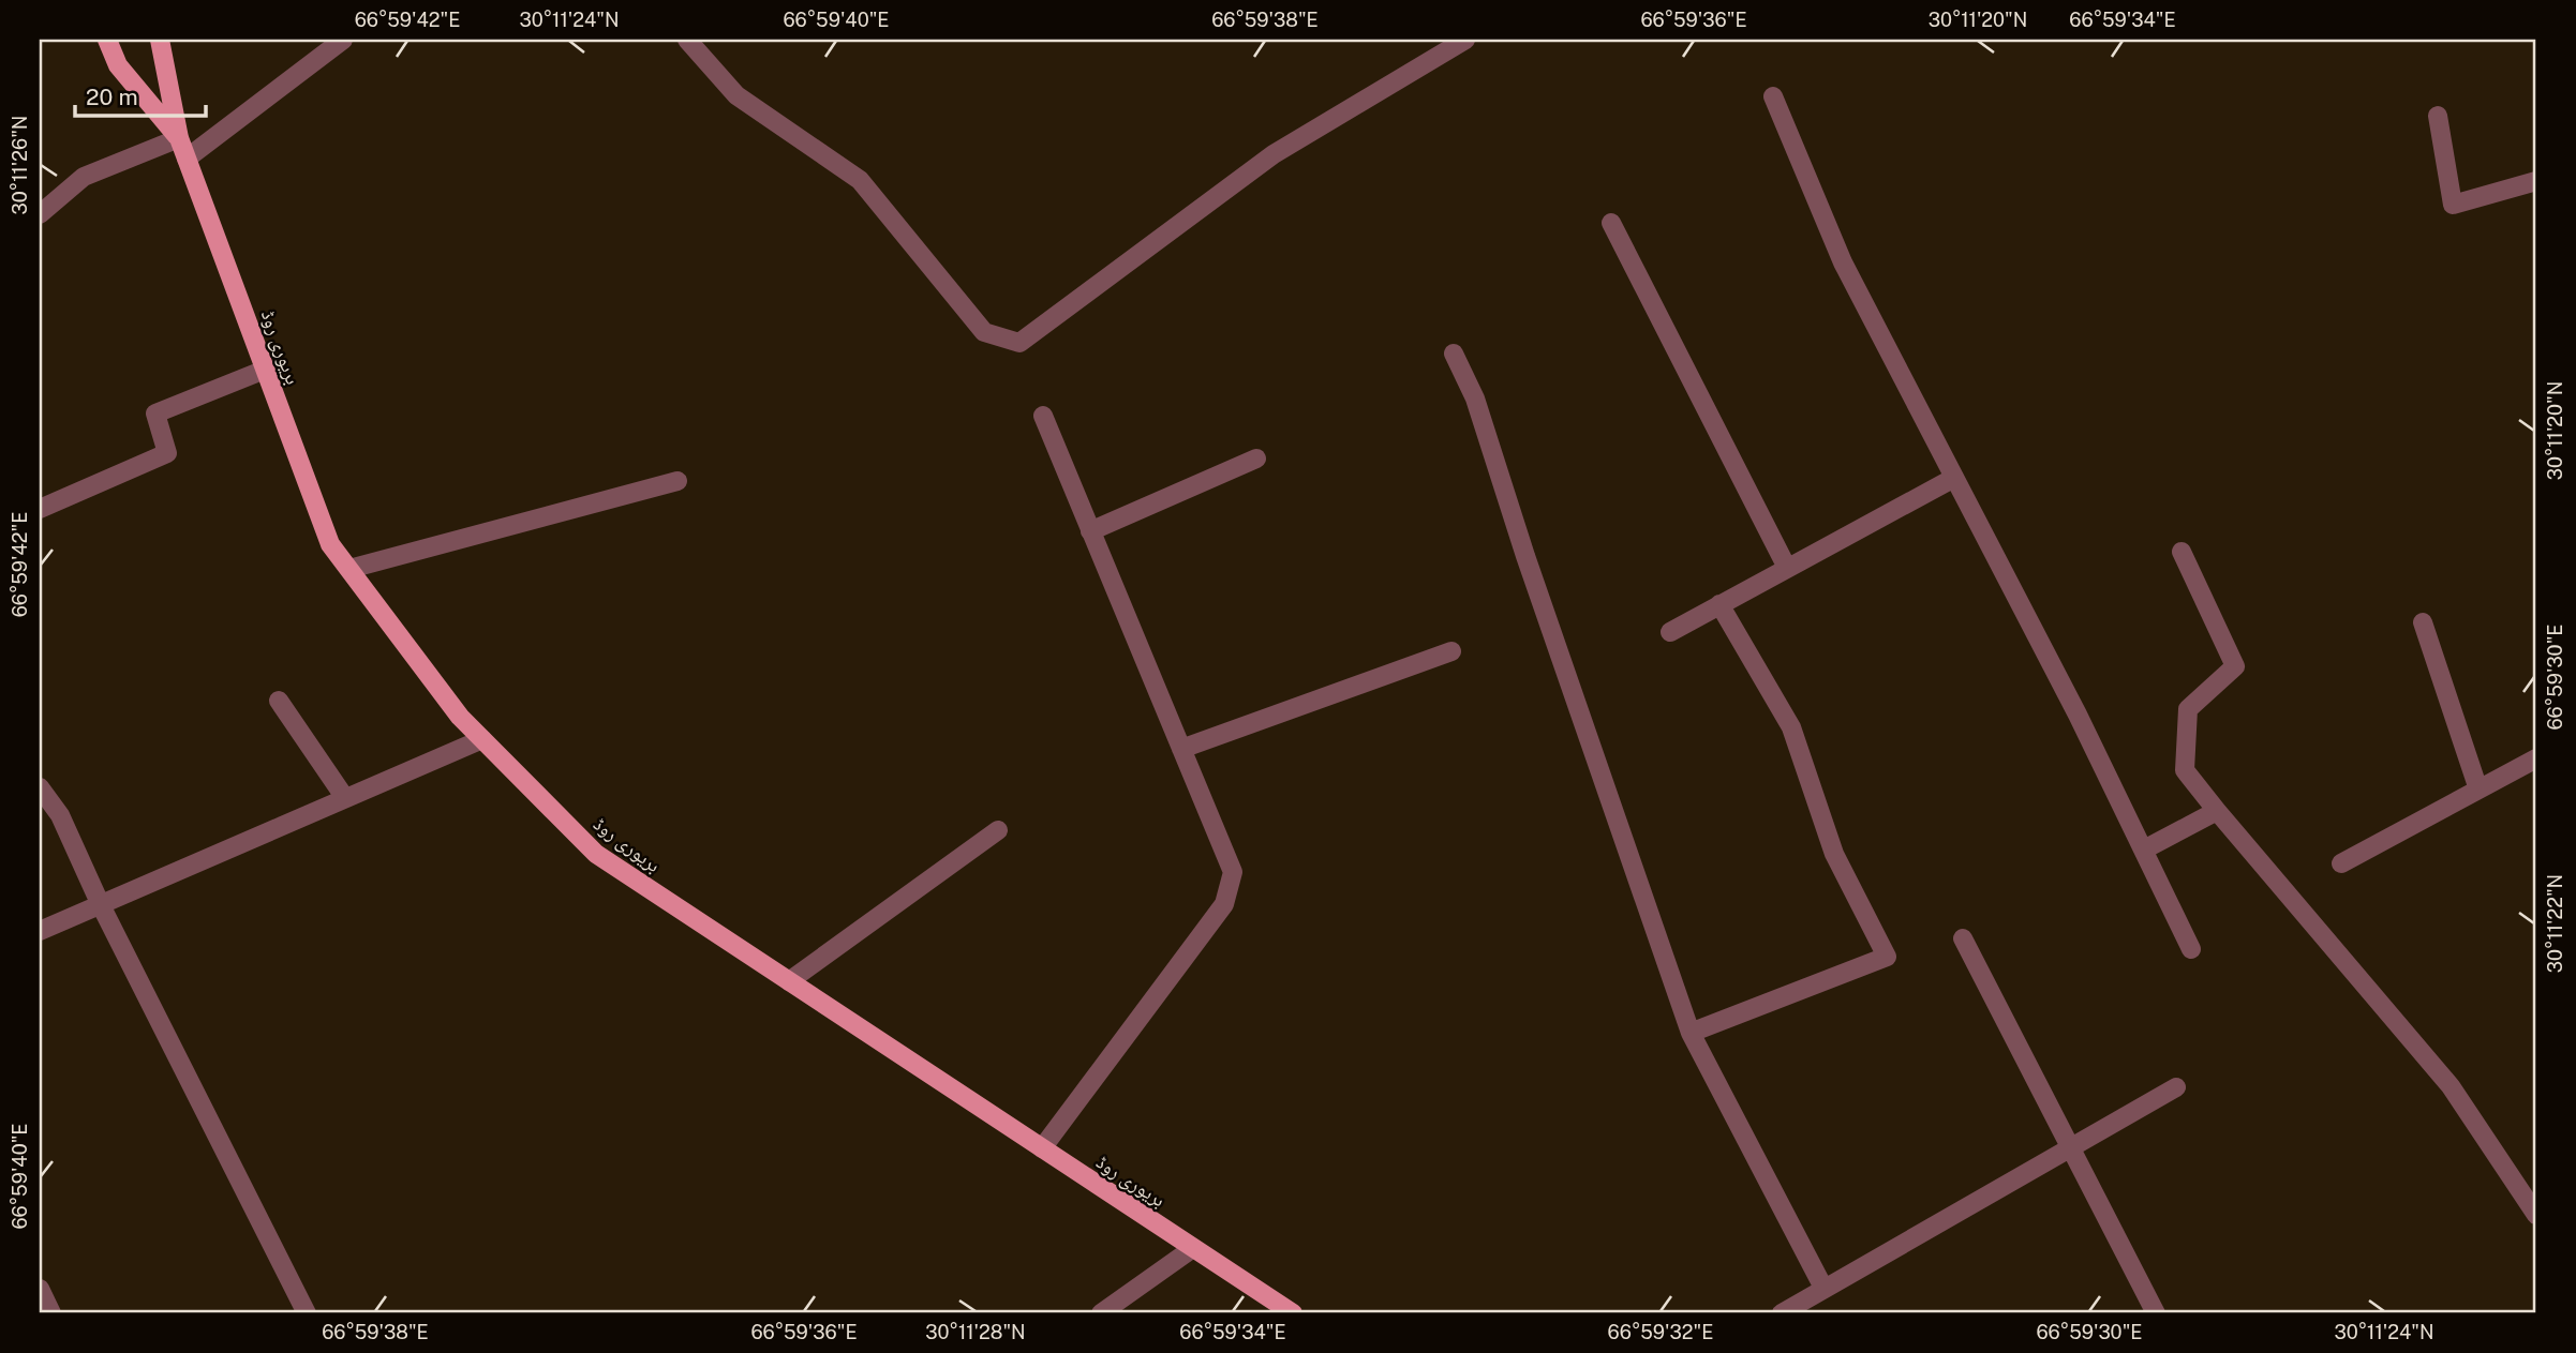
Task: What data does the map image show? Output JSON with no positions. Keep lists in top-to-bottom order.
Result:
{
  "streets": {
    "main road": ["بریوری روڈ"]
  },
  "scale_bar": "20 m",
  "coordinates": [
    "66°59'42\"E",
    "30°11'24\"N",
    "66°59'40\"E",
    "66°59'38\"E",
    "66°59'36\"E",
    "30°11'20\"N",
    "66°59'34\"E",
    "30°11'26\"N",
    "66°59'30\"E",
    "30°11'22\"N",
    "30°11'28\"N",
    "66°59'32\"E"
  ]
}
